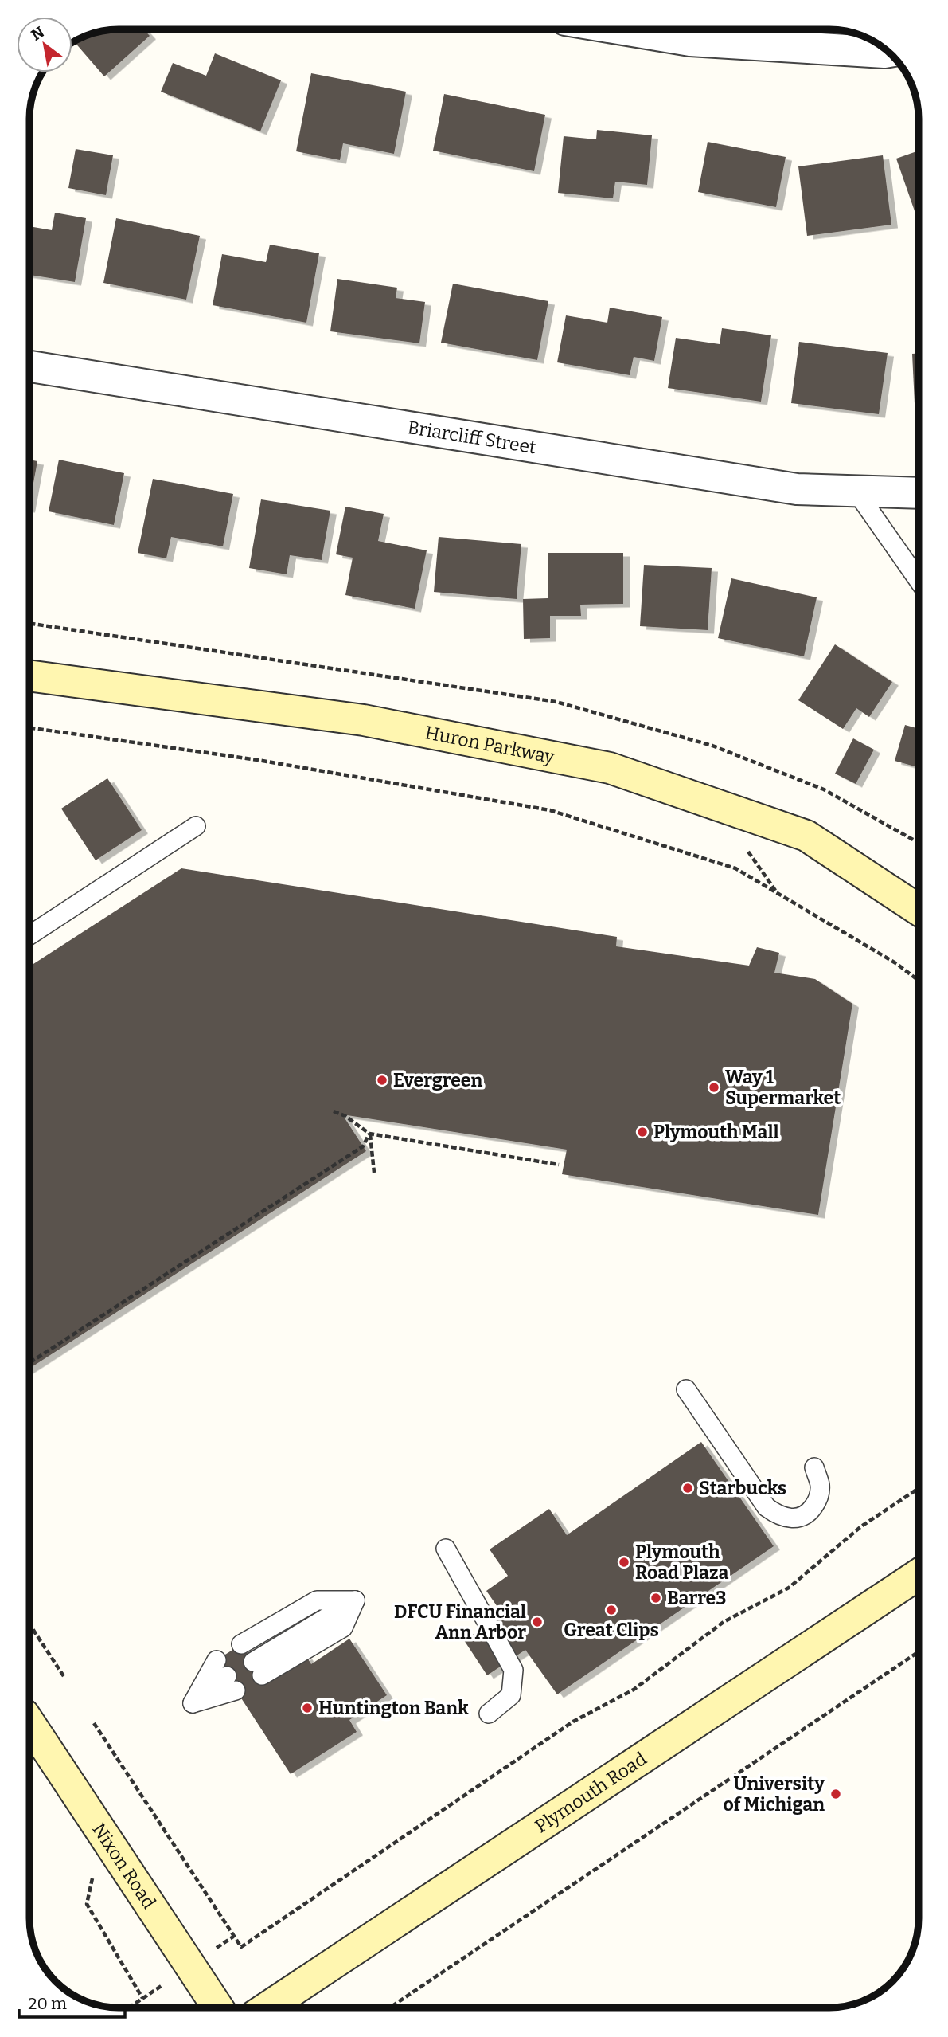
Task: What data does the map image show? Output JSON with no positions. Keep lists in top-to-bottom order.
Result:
{
  "streets": {
    "main road": ["Huron Parkway", "Plymouth Road", "Nixon Road"],
    "street": ["Briarcliff Street"]
  },
  "places": [
    "Evergreen",
    "Way 1 Supermarket",
    "Plymouth Mall",
    "Starbucks",
    "Plymouth Road Plaza",
    "Barre3",
    "Great Clips",
    "DFCU Financial Ann Arbor",
    "Huntington Bank",
    "University of Michigan"
  ],
  "scale_bar": "20 m",
  "north": "top left"
}
